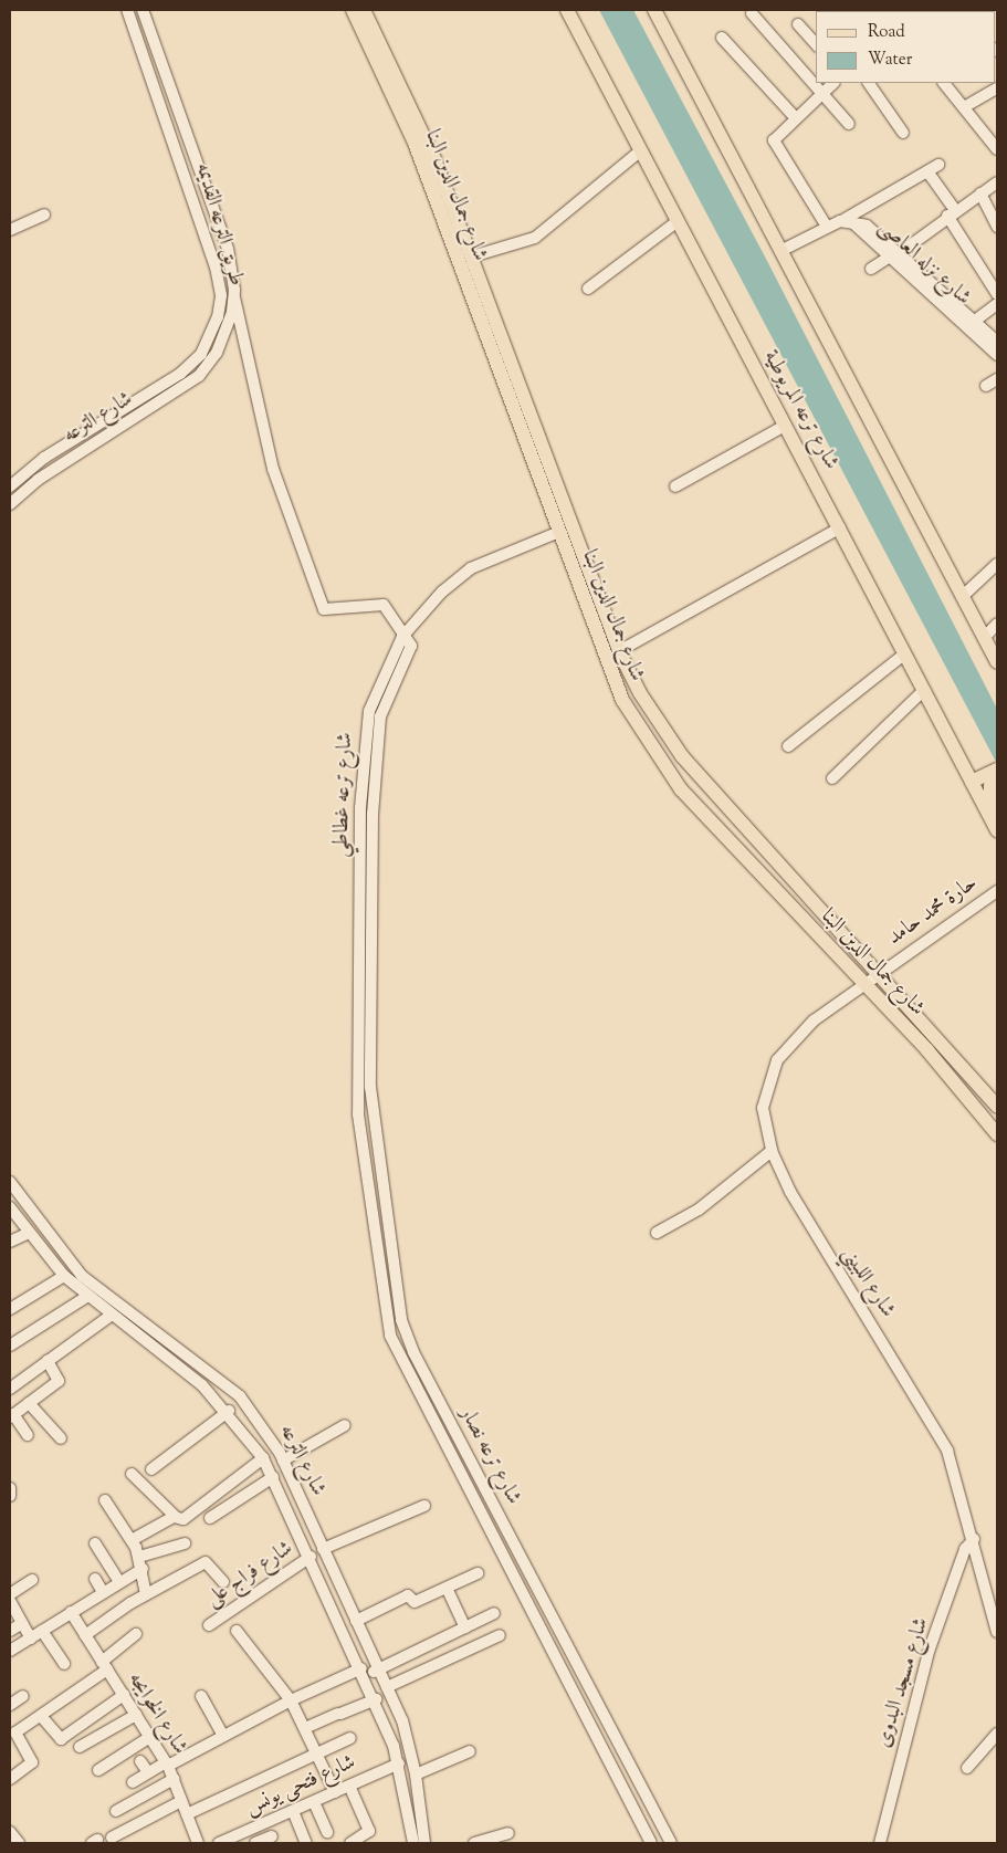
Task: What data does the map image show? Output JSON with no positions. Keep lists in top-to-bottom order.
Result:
{
  "streets": {
    "main road": ["شارع جمال الدين البنا", "شارع ترعه المريوطية"],
    "street": [
      "طريق الترعه القديمه",
      "شارع نزله العاصى",
      "شارع الترعه",
      "شارع ترعه غطاطي",
      "حارة محمد حامد",
      "شارع اللبيني",
      "شارع ترعه نصار",
      "شارع فراج على",
      "شارع مسجد البدوى",
      "شارع الخوايجه",
      "شارع فتحى يونس"
    ]
  },
  "crossings": [
    ["شارع جمال الدين البنا", "شارع ترعه غطاطي"],
    ["شارع جمال الدين البنا", "حارة محمد حامد"],
    ["شارع جمال الدين البنا", "شارع اللبيني"],
    ["طريق الترعه القديمه", "شارع الترعه"],
    ["شارع الترعه", "شارع فراج على"],
    ["شارع الترعه", "شارع فتحى يونس"],
    ["شارع ترعه غطاطي", "شارع ترعه نصار"],
    ["حارة محمد حامد", "شارع اللبيني"],
    ["شارع اللبيني", "شارع مسجد البدوى"]
  ],
  "legend": ["Road", "Water"]
}
